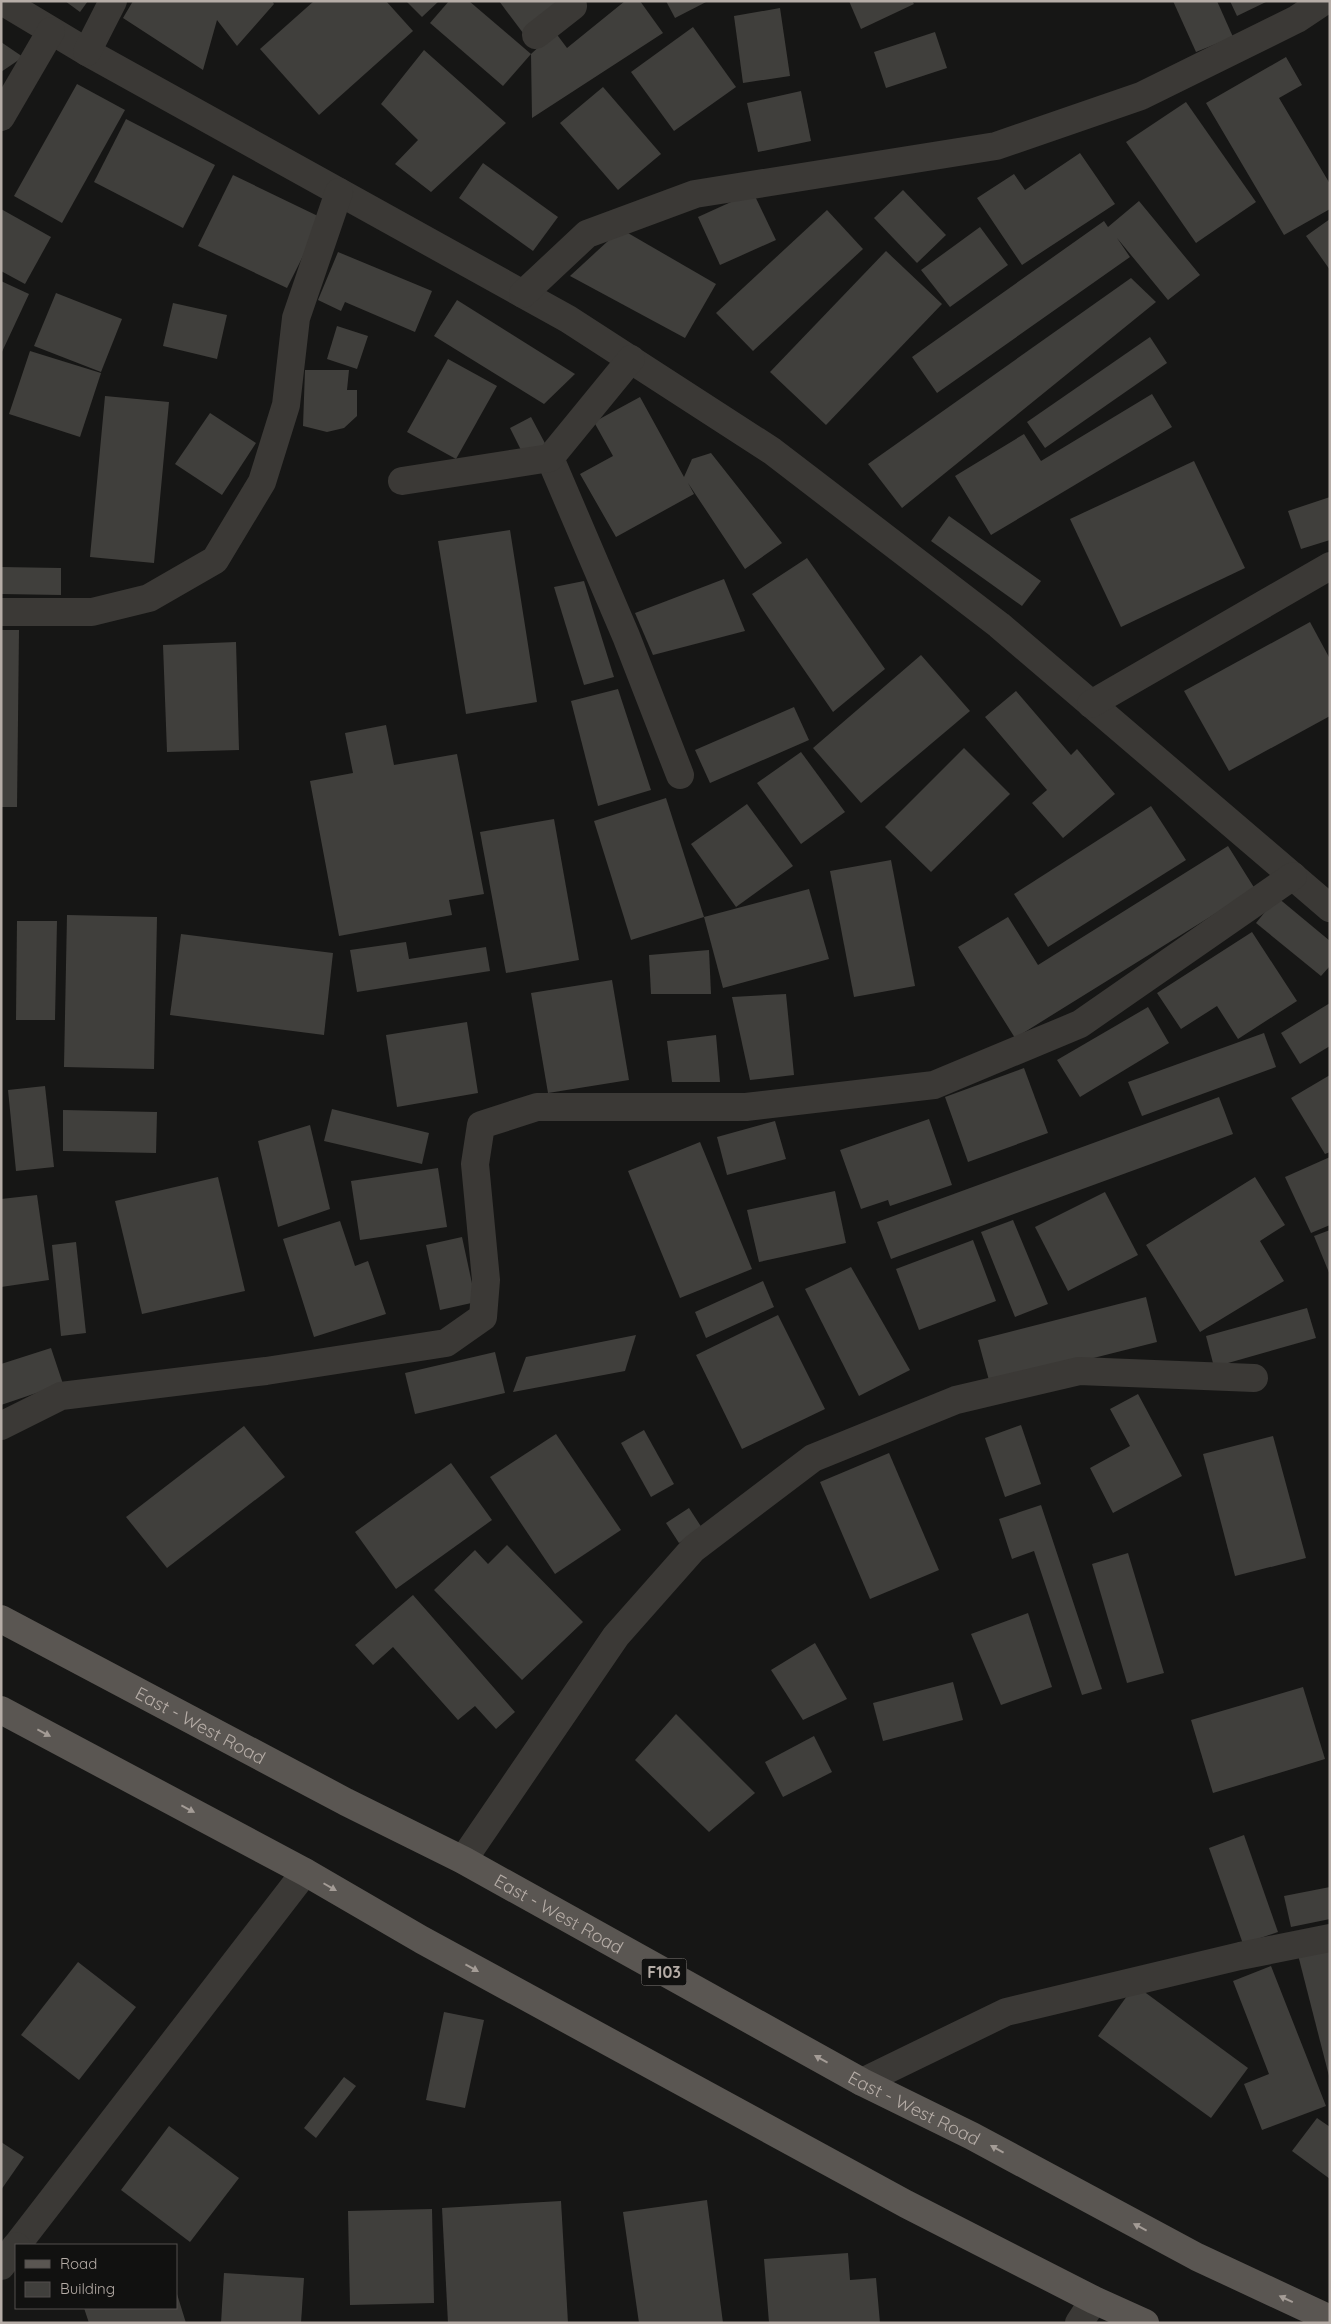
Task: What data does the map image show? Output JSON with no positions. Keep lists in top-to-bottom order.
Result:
{
  "streets": {
    "main road": ["East - West Road", "F103"]
  },
  "legend": ["Road", "Building"]
}
